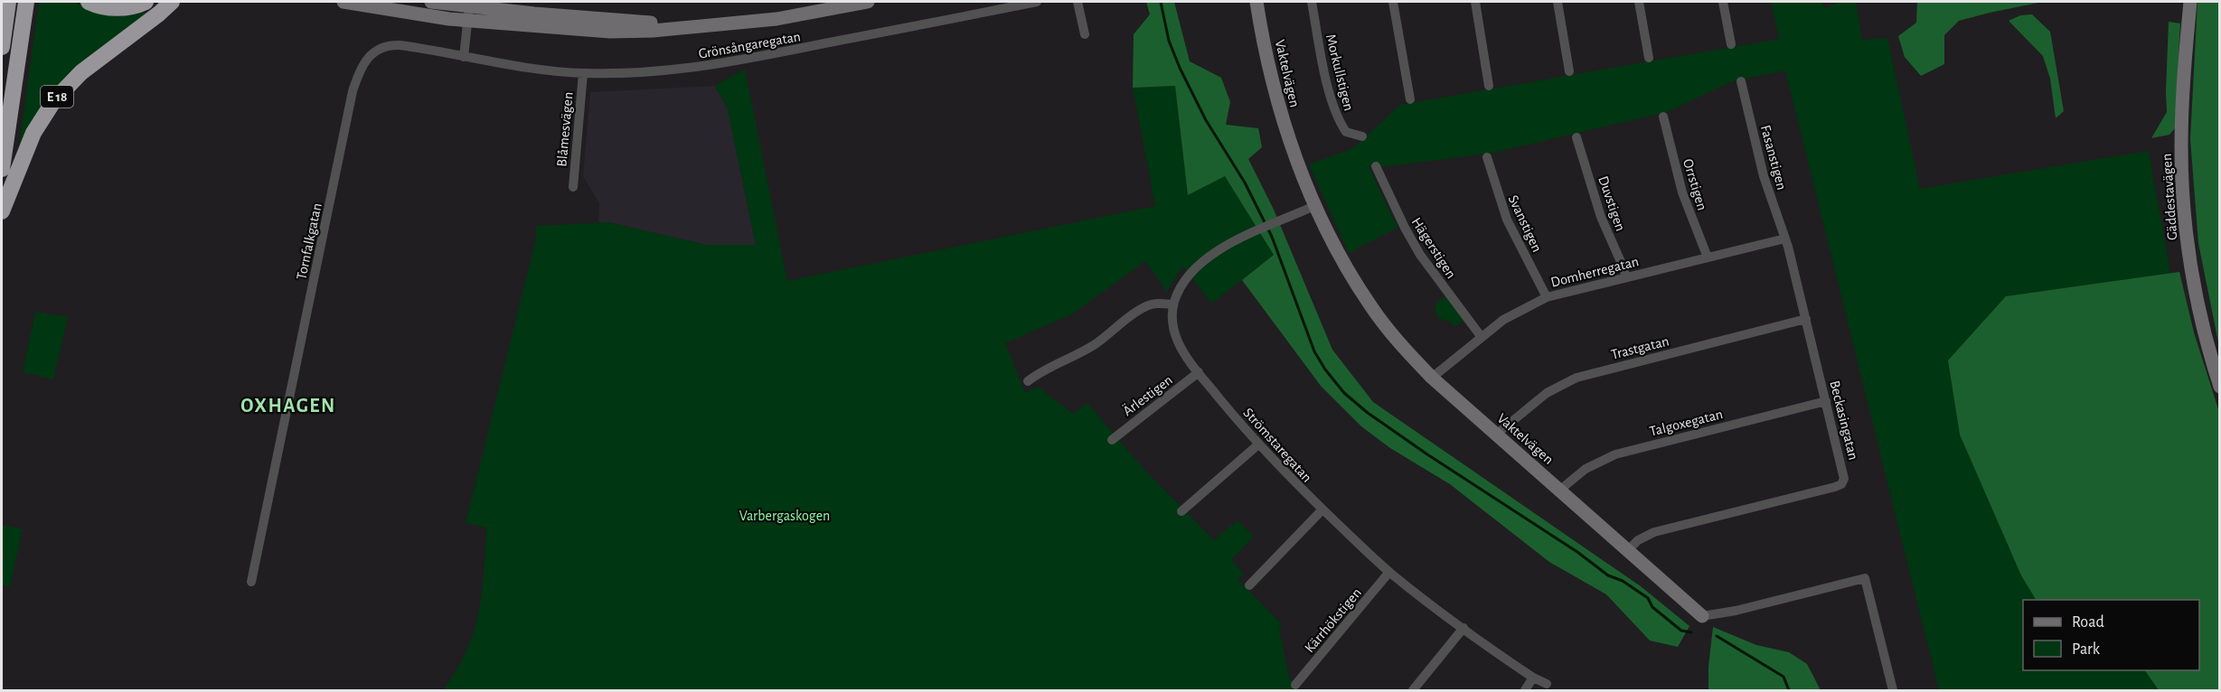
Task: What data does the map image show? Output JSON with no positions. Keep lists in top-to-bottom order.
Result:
{
  "streets": {
    "highway": ["E 18"],
    "street": [
      "Grönsångaregatan",
      "Morkullstigen",
      "Vaktelvägen",
      "Blåmesvägen",
      "Fasanstigen",
      "Orrstigen",
      "Gäddestavägen",
      "Duvstigen",
      "Svanstigen",
      "Tornfalkgatan",
      "Hägerstigen",
      "Domherregatan",
      "Trastgatan",
      "Ärlestigen",
      "Beckasingatan",
      "Talgoxegatan",
      "Strömstaregatan",
      "Kärrhökstigen"
    ]
  },
  "crossings": [
    ["Grönsångaregatan", "Blåmesvägen"],
    ["Grönsångaregatan", "Tornfalkgatan"],
    ["Vaktelvägen", "Domherregatan"],
    ["Vaktelvägen", "Trastgatan"],
    ["Vaktelvägen", "Beckasingatan"],
    ["Vaktelvägen", "Talgoxegatan"],
    ["Vaktelvägen", "Strömstaregatan"],
    ["Fasanstigen", "Domherregatan"],
    ["Fasanstigen", "Beckasingatan"],
    ["Orrstigen", "Domherregatan"],
    ["Duvstigen", "Domherregatan"],
    ["Svanstigen", "Domherregatan"],
    ["Hägerstigen", "Domherregatan"],
    ["Domherregatan", "Beckasingatan"],
    ["Trastgatan", "Beckasingatan"],
    ["Ärlestigen", "Strömstaregatan"],
    ["Beckasingatan", "Talgoxegatan"],
    ["Strömstaregatan", "Kärrhökstigen"]
  ],
  "districts": ["OXHAGEN"],
  "parks": ["Varbergaskogen"],
  "legend": ["Road", "Park"]
}
